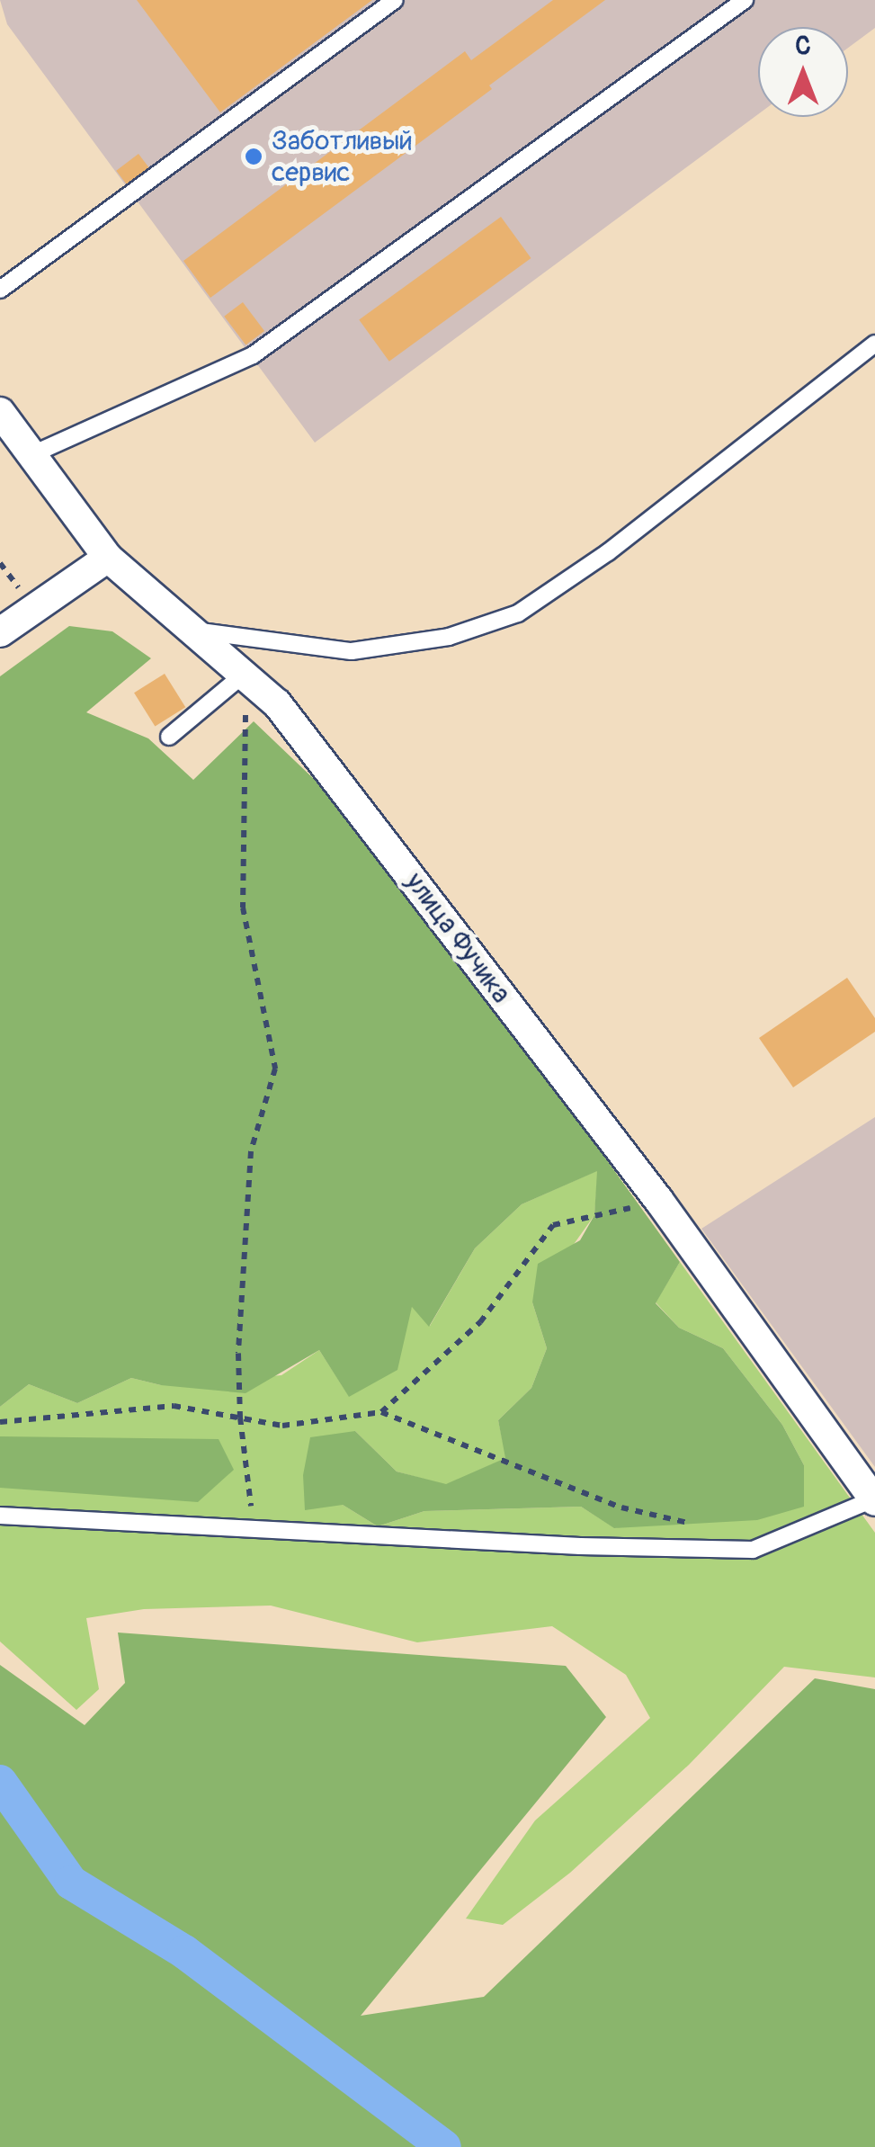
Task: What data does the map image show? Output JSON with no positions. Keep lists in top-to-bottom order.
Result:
{
  "streets": {
    "street": ["улица Фучика"]
  },
  "places": ["Заботливый сервис"],
  "north": "top"
}
